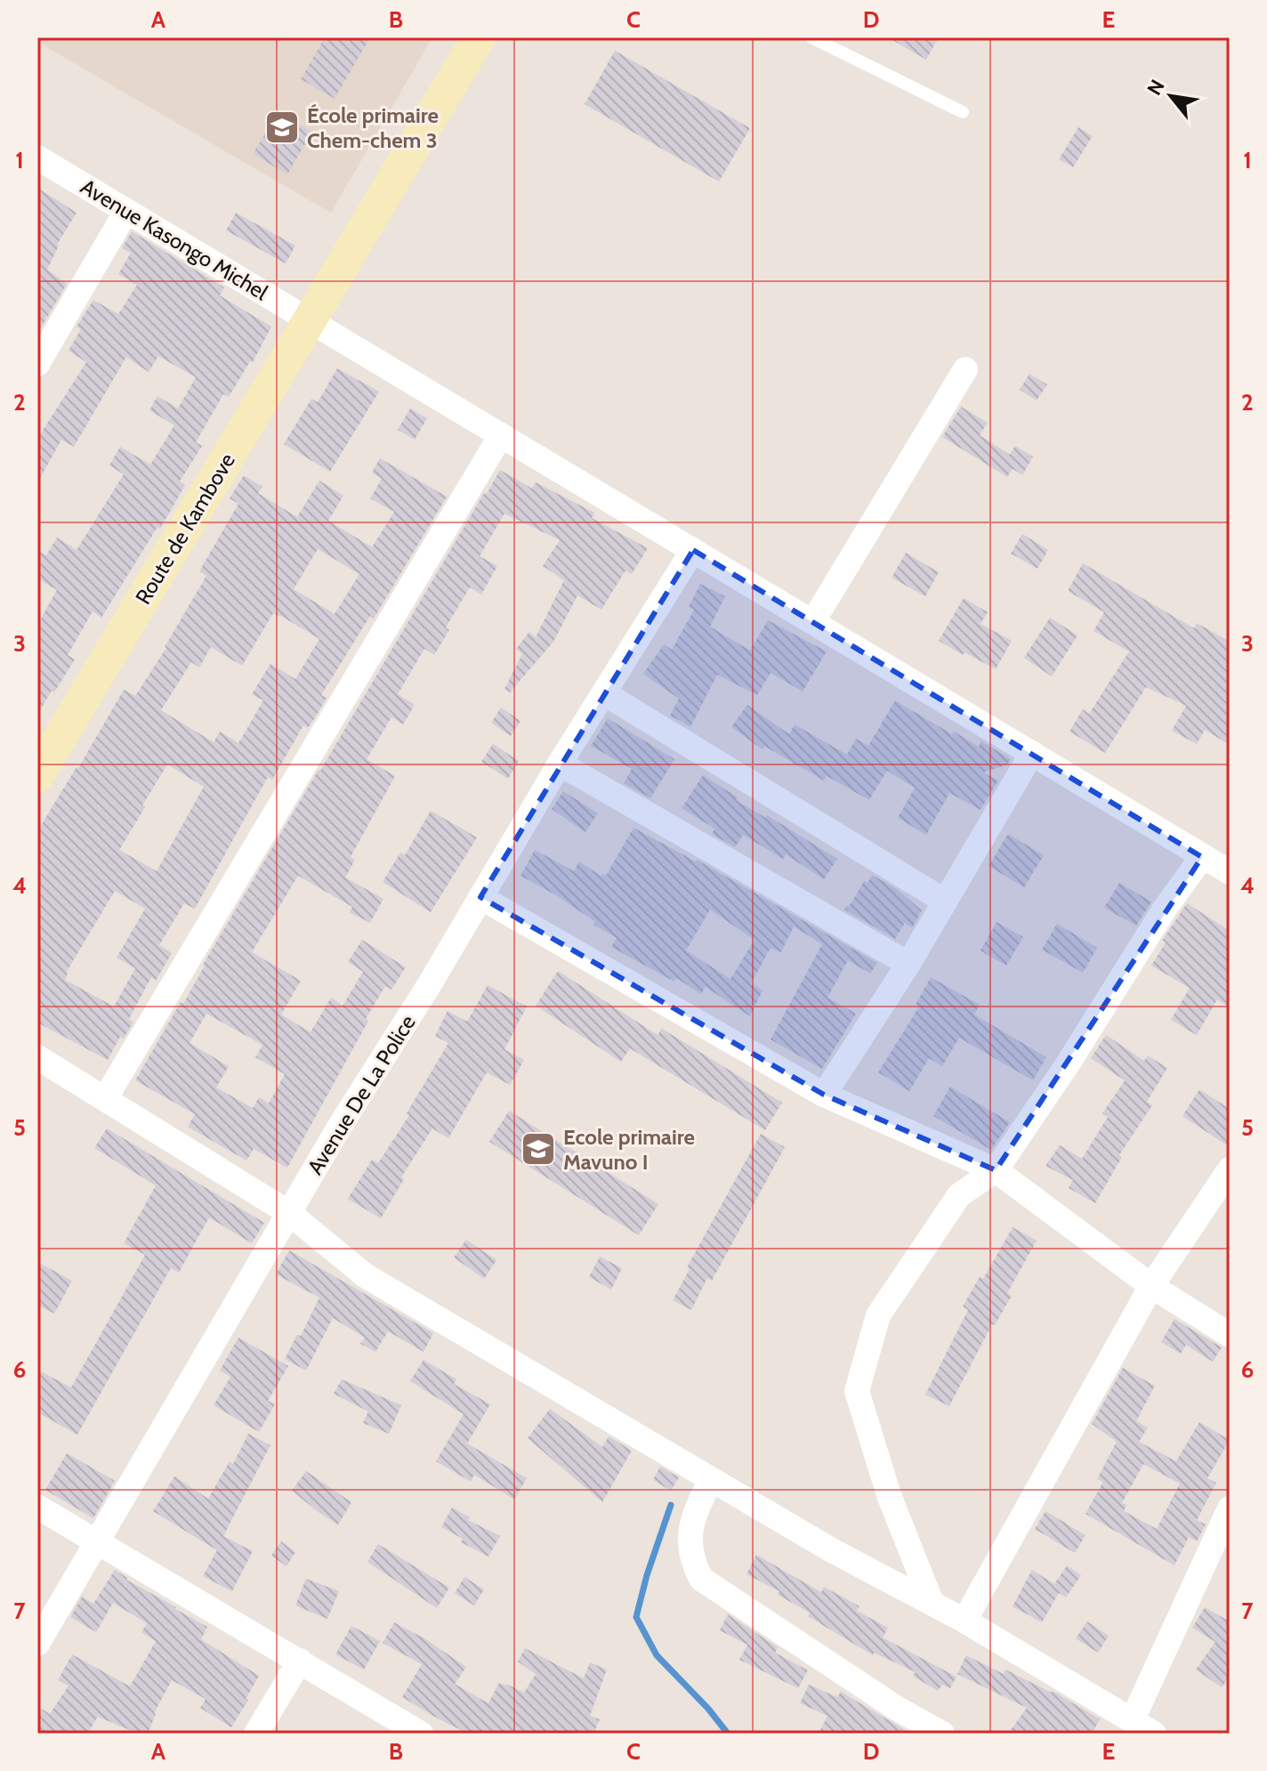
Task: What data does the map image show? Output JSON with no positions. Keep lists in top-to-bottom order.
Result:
{
  "streets": {
    "street": ["Avenue Kasongo Michel", "Route de Kambove", "Avenue De La Police"]
  },
  "crossings": [
    ["Avenue Kasongo Michel", "Route de Kambove"],
    ["Avenue Kasongo Michel", "Avenue De La Police"]
  ],
  "places": {
    "school or university": ["École primaire Chem-chem 3", "Ecole primaire Mavuno I"]
  },
  "north": "top left",
  "grid": {
    "columns": [
      "A",
      "B",
      "C",
      "D",
      "E"
    ],
    "rows": [
      "1",
      "2",
      "3",
      "4",
      "5",
      "6",
      "7"
    ]
  }
}
